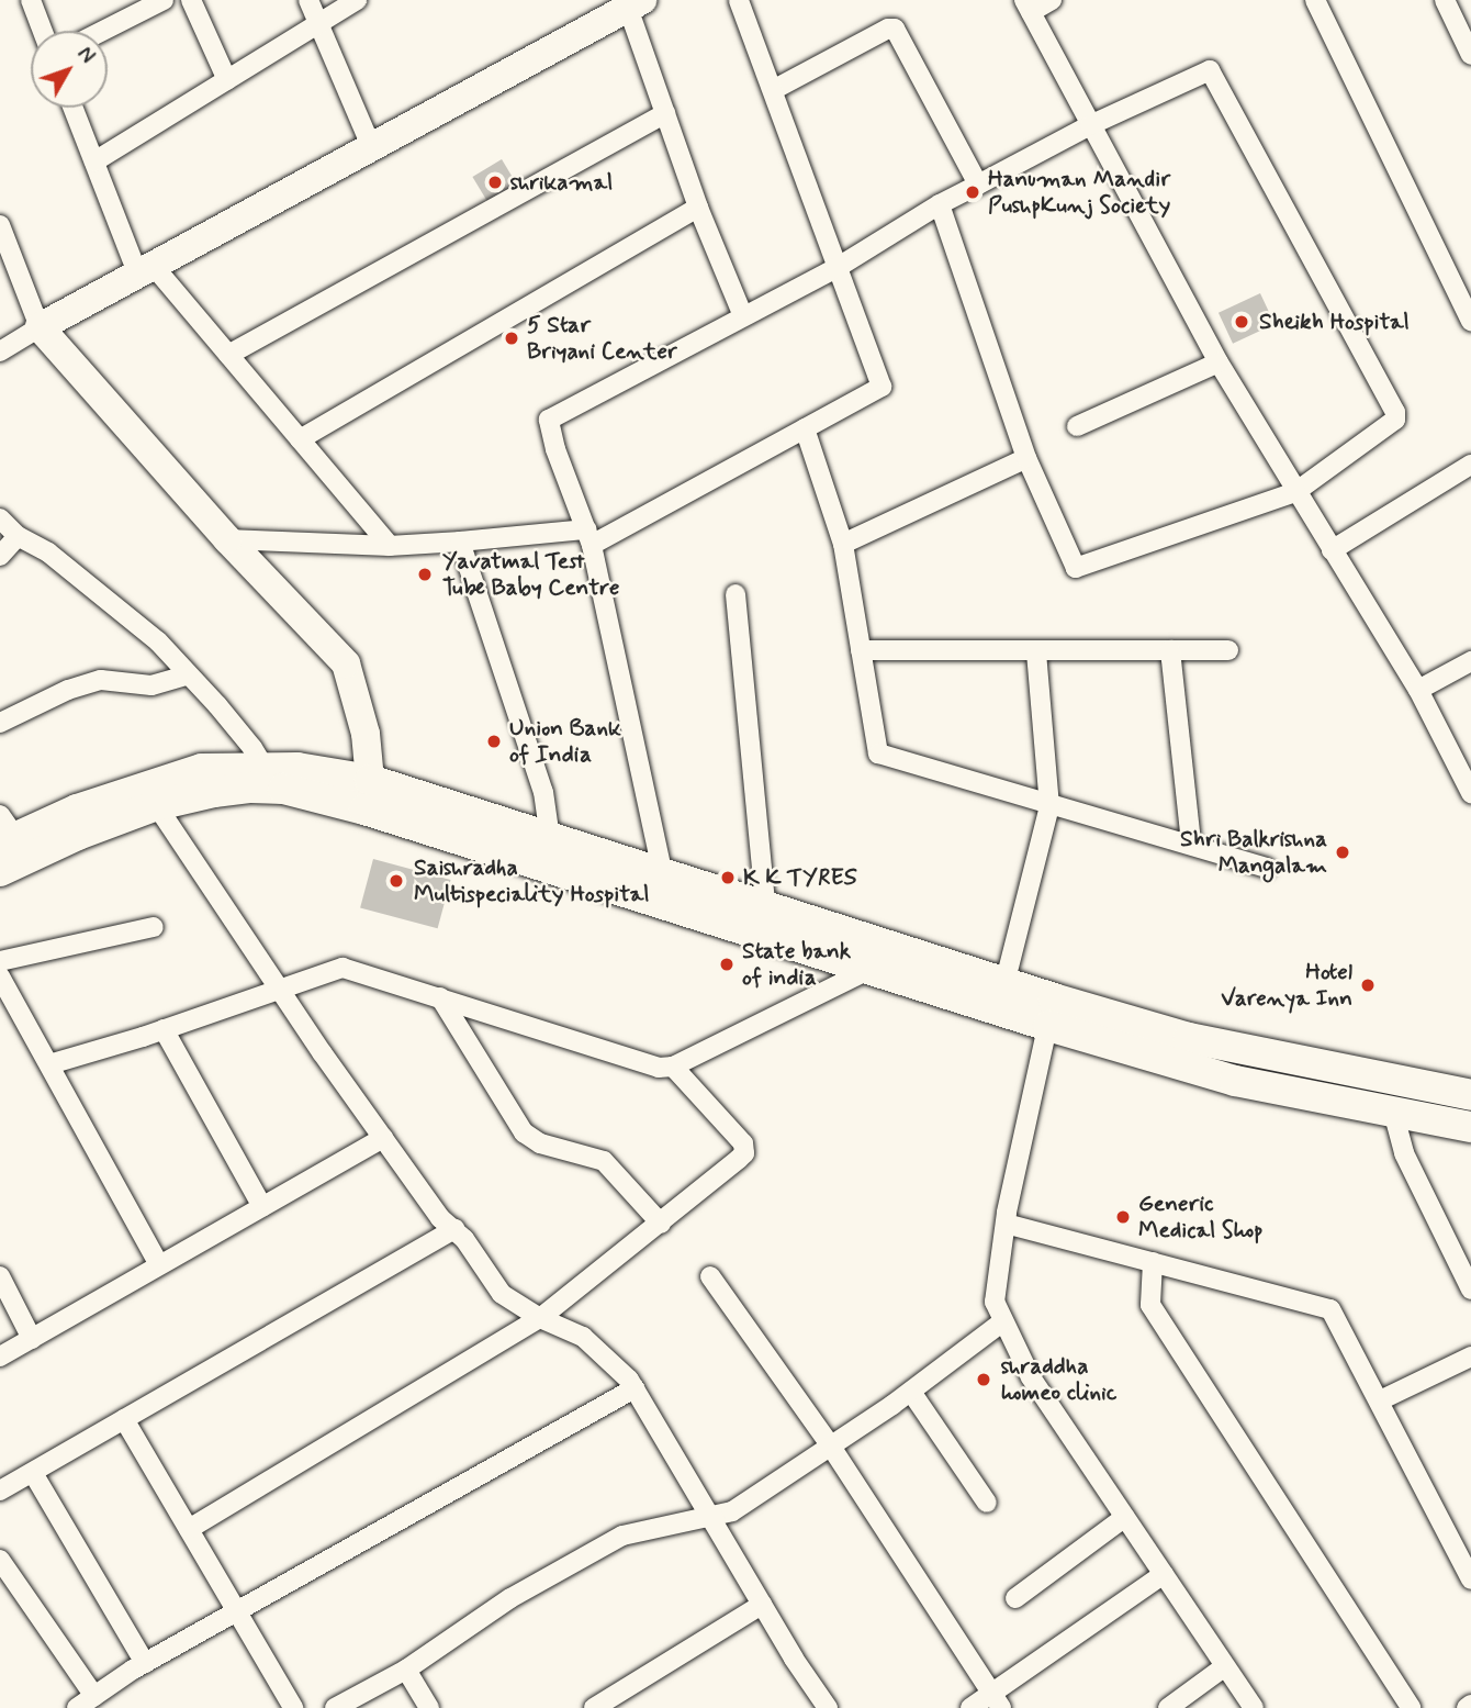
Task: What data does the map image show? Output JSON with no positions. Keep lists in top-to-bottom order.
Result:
{
  "places": [
    "shrikamal",
    "Hanuman Mandir PushpKunj Society",
    "Sheikh Hospital",
    "5 Star Briyani Center",
    "Yavatmal Test Tube Baby Centre",
    "Union Bank of India",
    "Shri Balkrishna Mangalam",
    "K K TYRES",
    "Saishradha Multispeciality Hospital",
    "State bank of india",
    "Hotel Varenya Inn",
    "Generic Medical Shop",
    "shraddha homeo clinic"
  ],
  "north": "top right"
}
